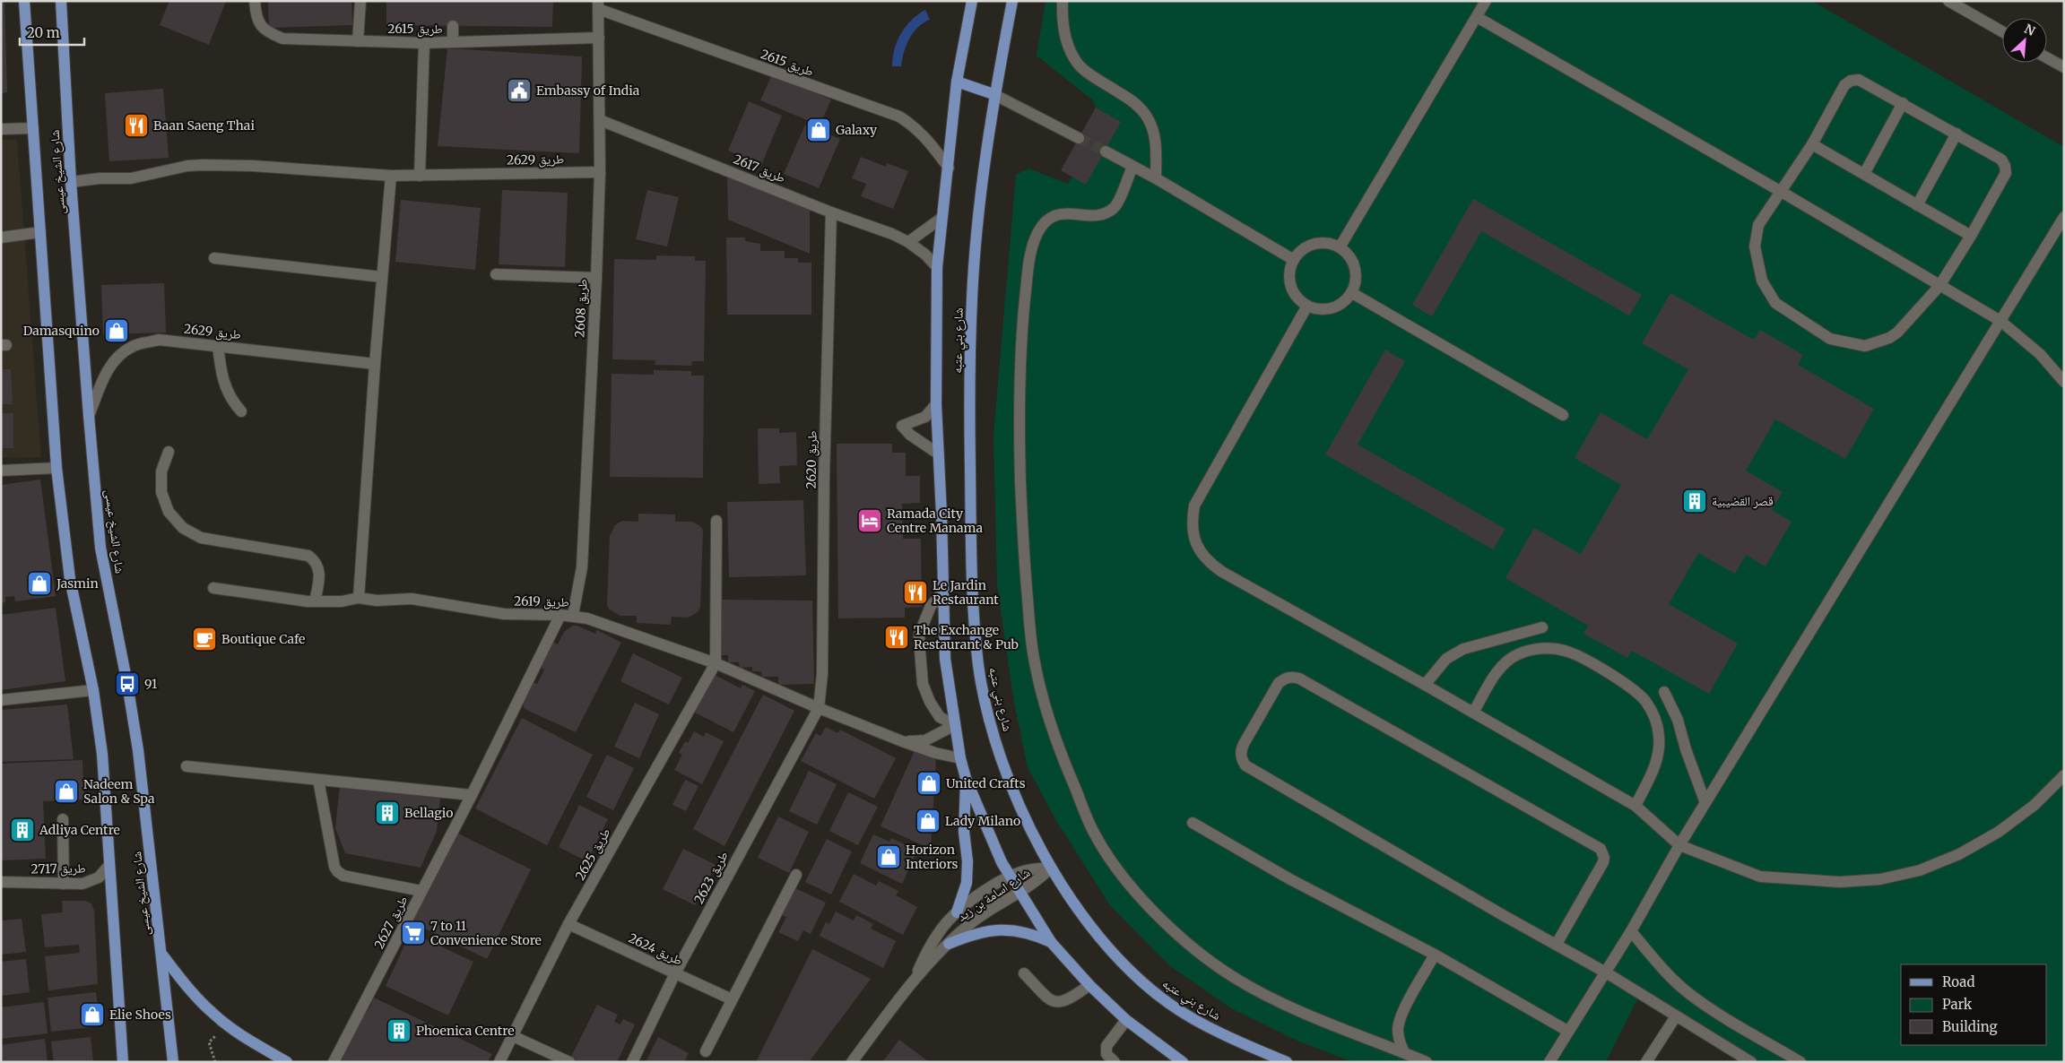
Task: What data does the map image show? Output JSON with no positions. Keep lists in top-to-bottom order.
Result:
{
  "streets": {
    "main road": ["شارع الشيخ عيسى", "شارع بني عتبه"],
    "street": [
      "طريق 2615",
      "طريق 2629",
      "طريق 2617",
      "طريق 2608",
      "طريق 2620",
      "طريق 2619",
      "طريق 2625",
      "طريق 2717",
      "طريق 2623",
      "شارع اسامة بن زيد",
      "طريق 2627",
      "طريق 2624"
    ]
  },
  "crossings": [
    ["طريق 2615", "طريق 2608"],
    ["طريق 2615", "شارع بني عتبه"],
    ["طريق 2629", "شارع الشيخ عيسى"],
    ["طريق 2629", "طريق 2608"],
    ["طريق 2617", "طريق 2608"],
    ["طريق 2617", "شارع بني عتبه"],
    ["طريق 2617", "طريق 2620"],
    ["شارع الشيخ عيسى", "طريق 2717"],
    ["طريق 2608", "طريق 2619"],
    ["شارع بني عتبه", "طريق 2619"],
    ["شارع بني عتبه", "شارع اسامة بن زيد"],
    ["طريق 2620", "طريق 2619"],
    ["طريق 2620", "طريق 2623"],
    ["طريق 2619", "طريق 2625"],
    ["طريق 2619", "طريق 2623"],
    ["طريق 2619", "طريق 2627"],
    ["طريق 2625", "طريق 2624"],
    ["طريق 2623", "طريق 2624"]
  ],
  "places": {
    "public building": ["Embassy of India"],
    "restaurant": ["Baan Saeng Thai", "Le Jardin Restaurant", "The Exchange Restaurant & Pub"],
    "shop": [
      "Galaxy",
      "Damasquino",
      "Jasmin",
      "United Crafts",
      "Nadeem Salon & Spa",
      "Lady Milano",
      "Horizon Interiors",
      "Elie Shoes"
    ],
    "building": [
      "قصر القضيبية",
      "Bellagio",
      "Adliya Centre",
      "Phoenica Centre"
    ],
    "hotel": ["Ramada City Centre Manama"],
    "cafe": ["Boutique Cafe"],
    "bus stop": ["91"],
    "supermarket": ["7 to 11 Convenience Store"]
  },
  "legend": ["Road", "Park", "Building"],
  "scale_bar": "20 m",
  "north": "top right"
}
